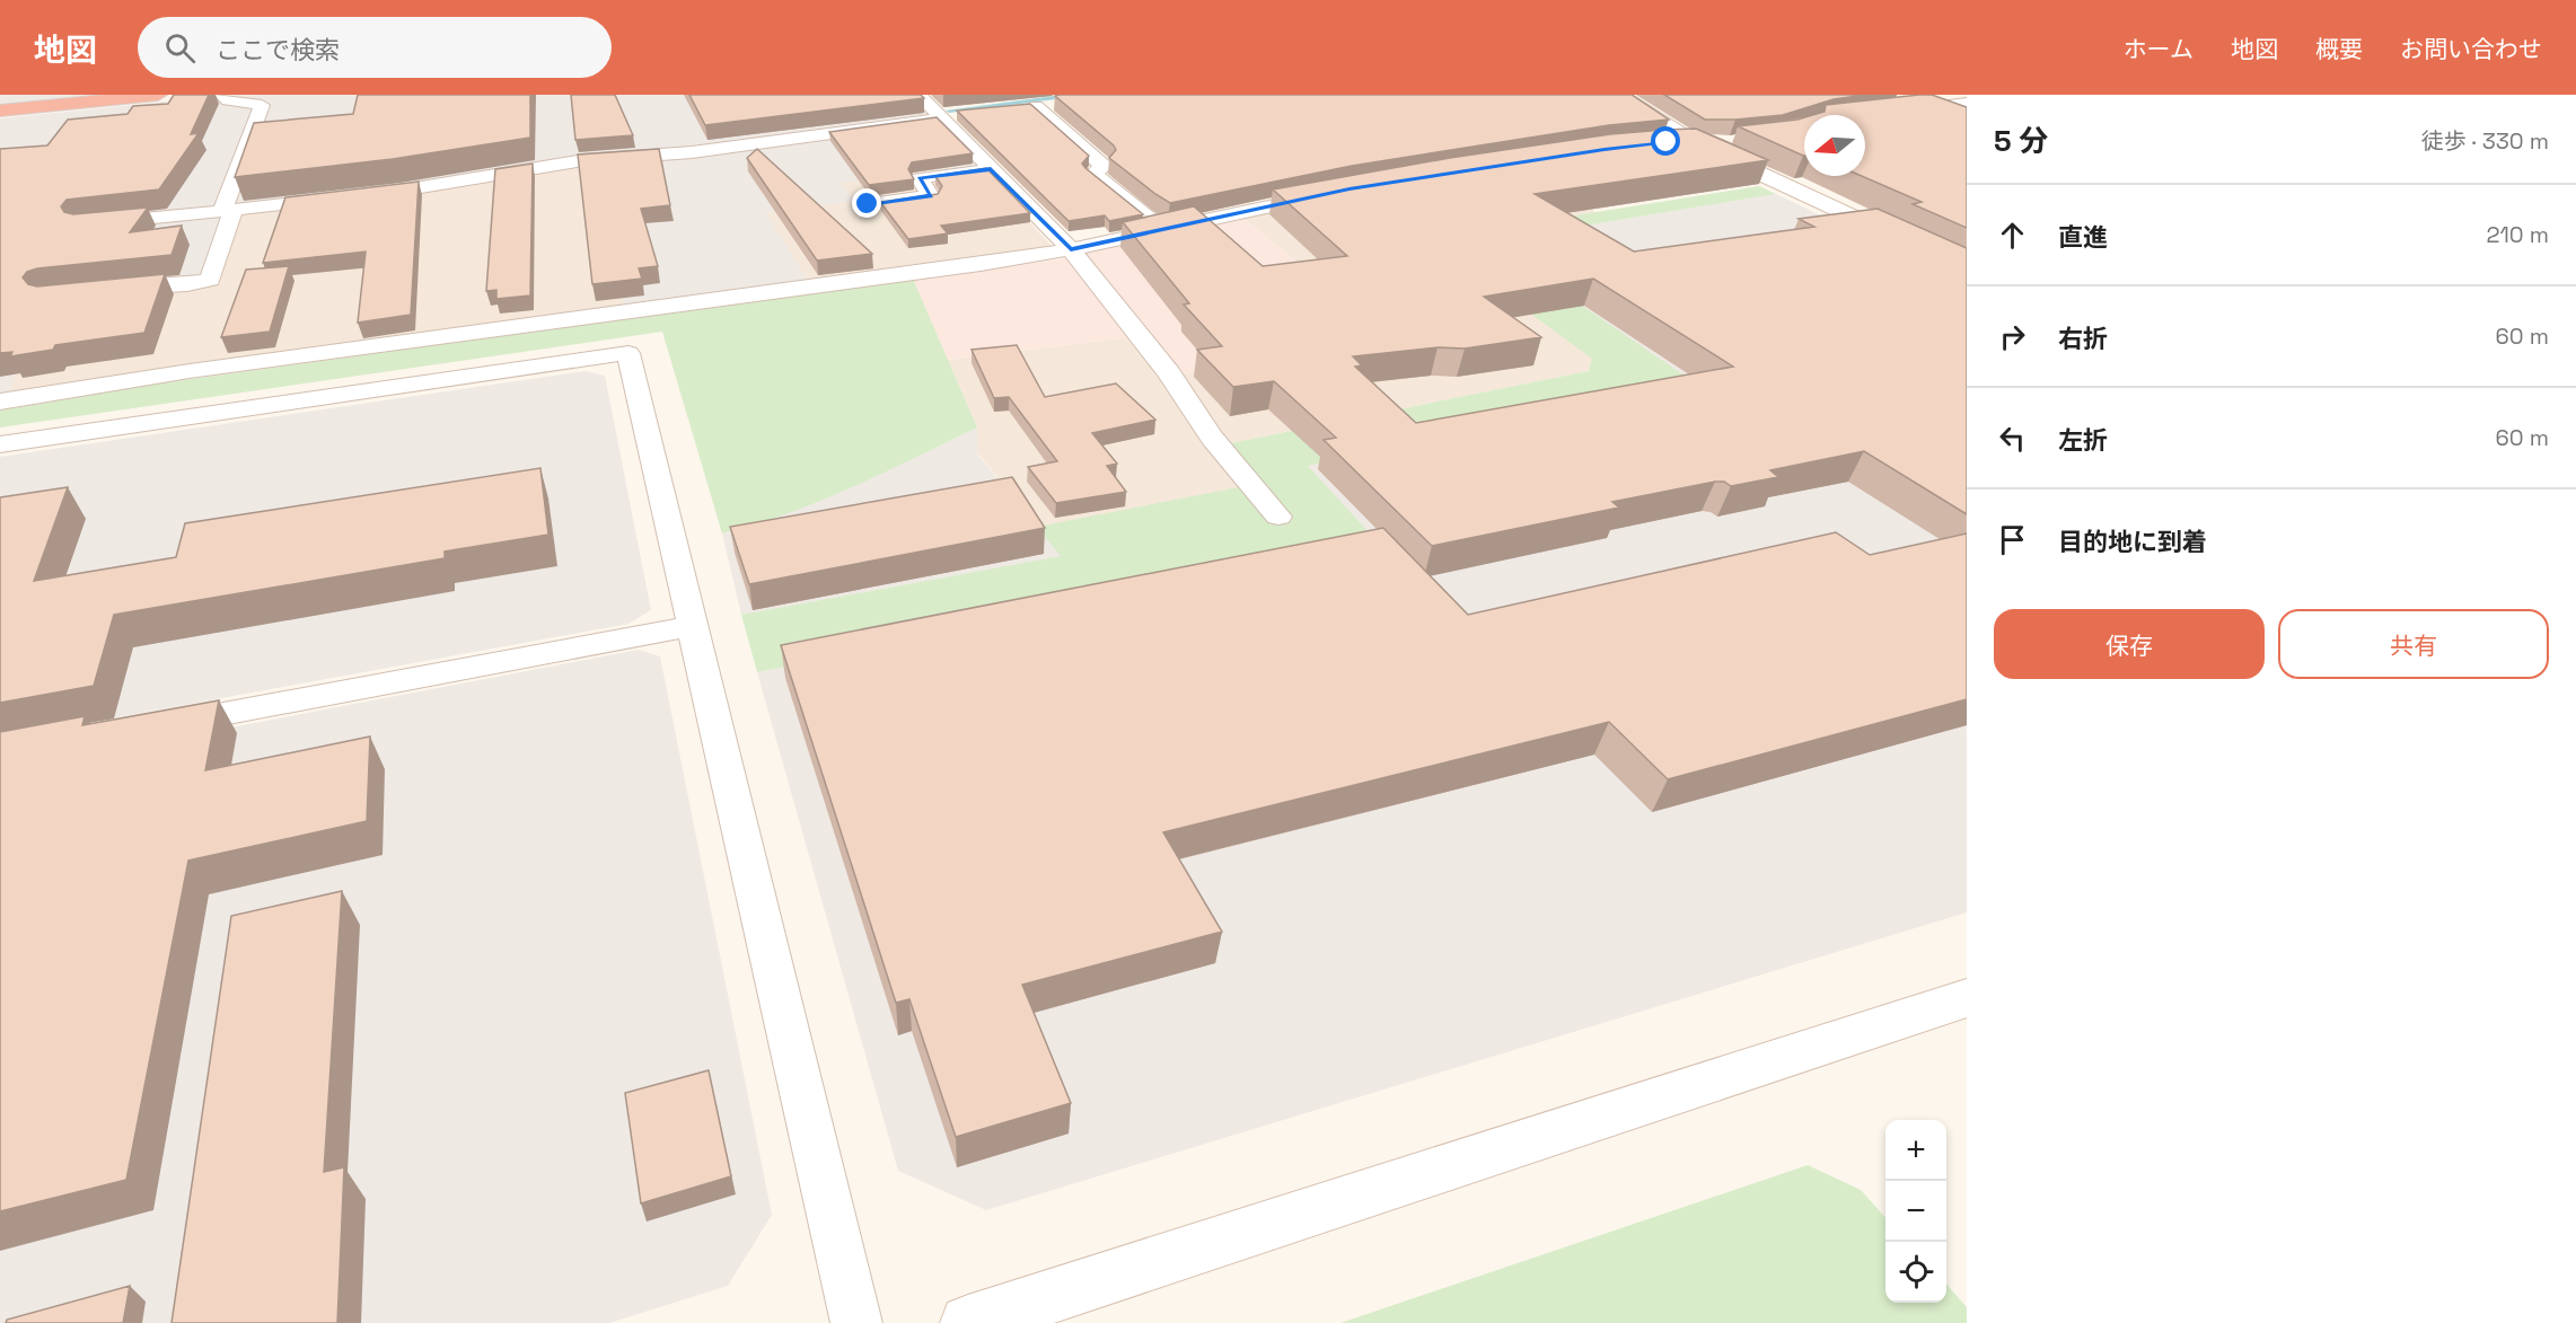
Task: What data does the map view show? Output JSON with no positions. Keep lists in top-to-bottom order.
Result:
{
  "north": "left",
  "page": {
    "header": "地図",
    "search": "ここで検索",
    "nav": [
      "ホーム",
      "地図",
      "概要",
      "お問い合わせ"
    ],
    "heading": ["5 分", "徒歩 · 330 m"],
    "list": [
      ["直進", "210 m"],
      ["右折", "60 m"],
      ["左折", "60 m"],
      "目的地に到着"
    ],
    "buttons": ["保存", "共有"],
    "map_buttons": ["+", "−"]
  }
}
